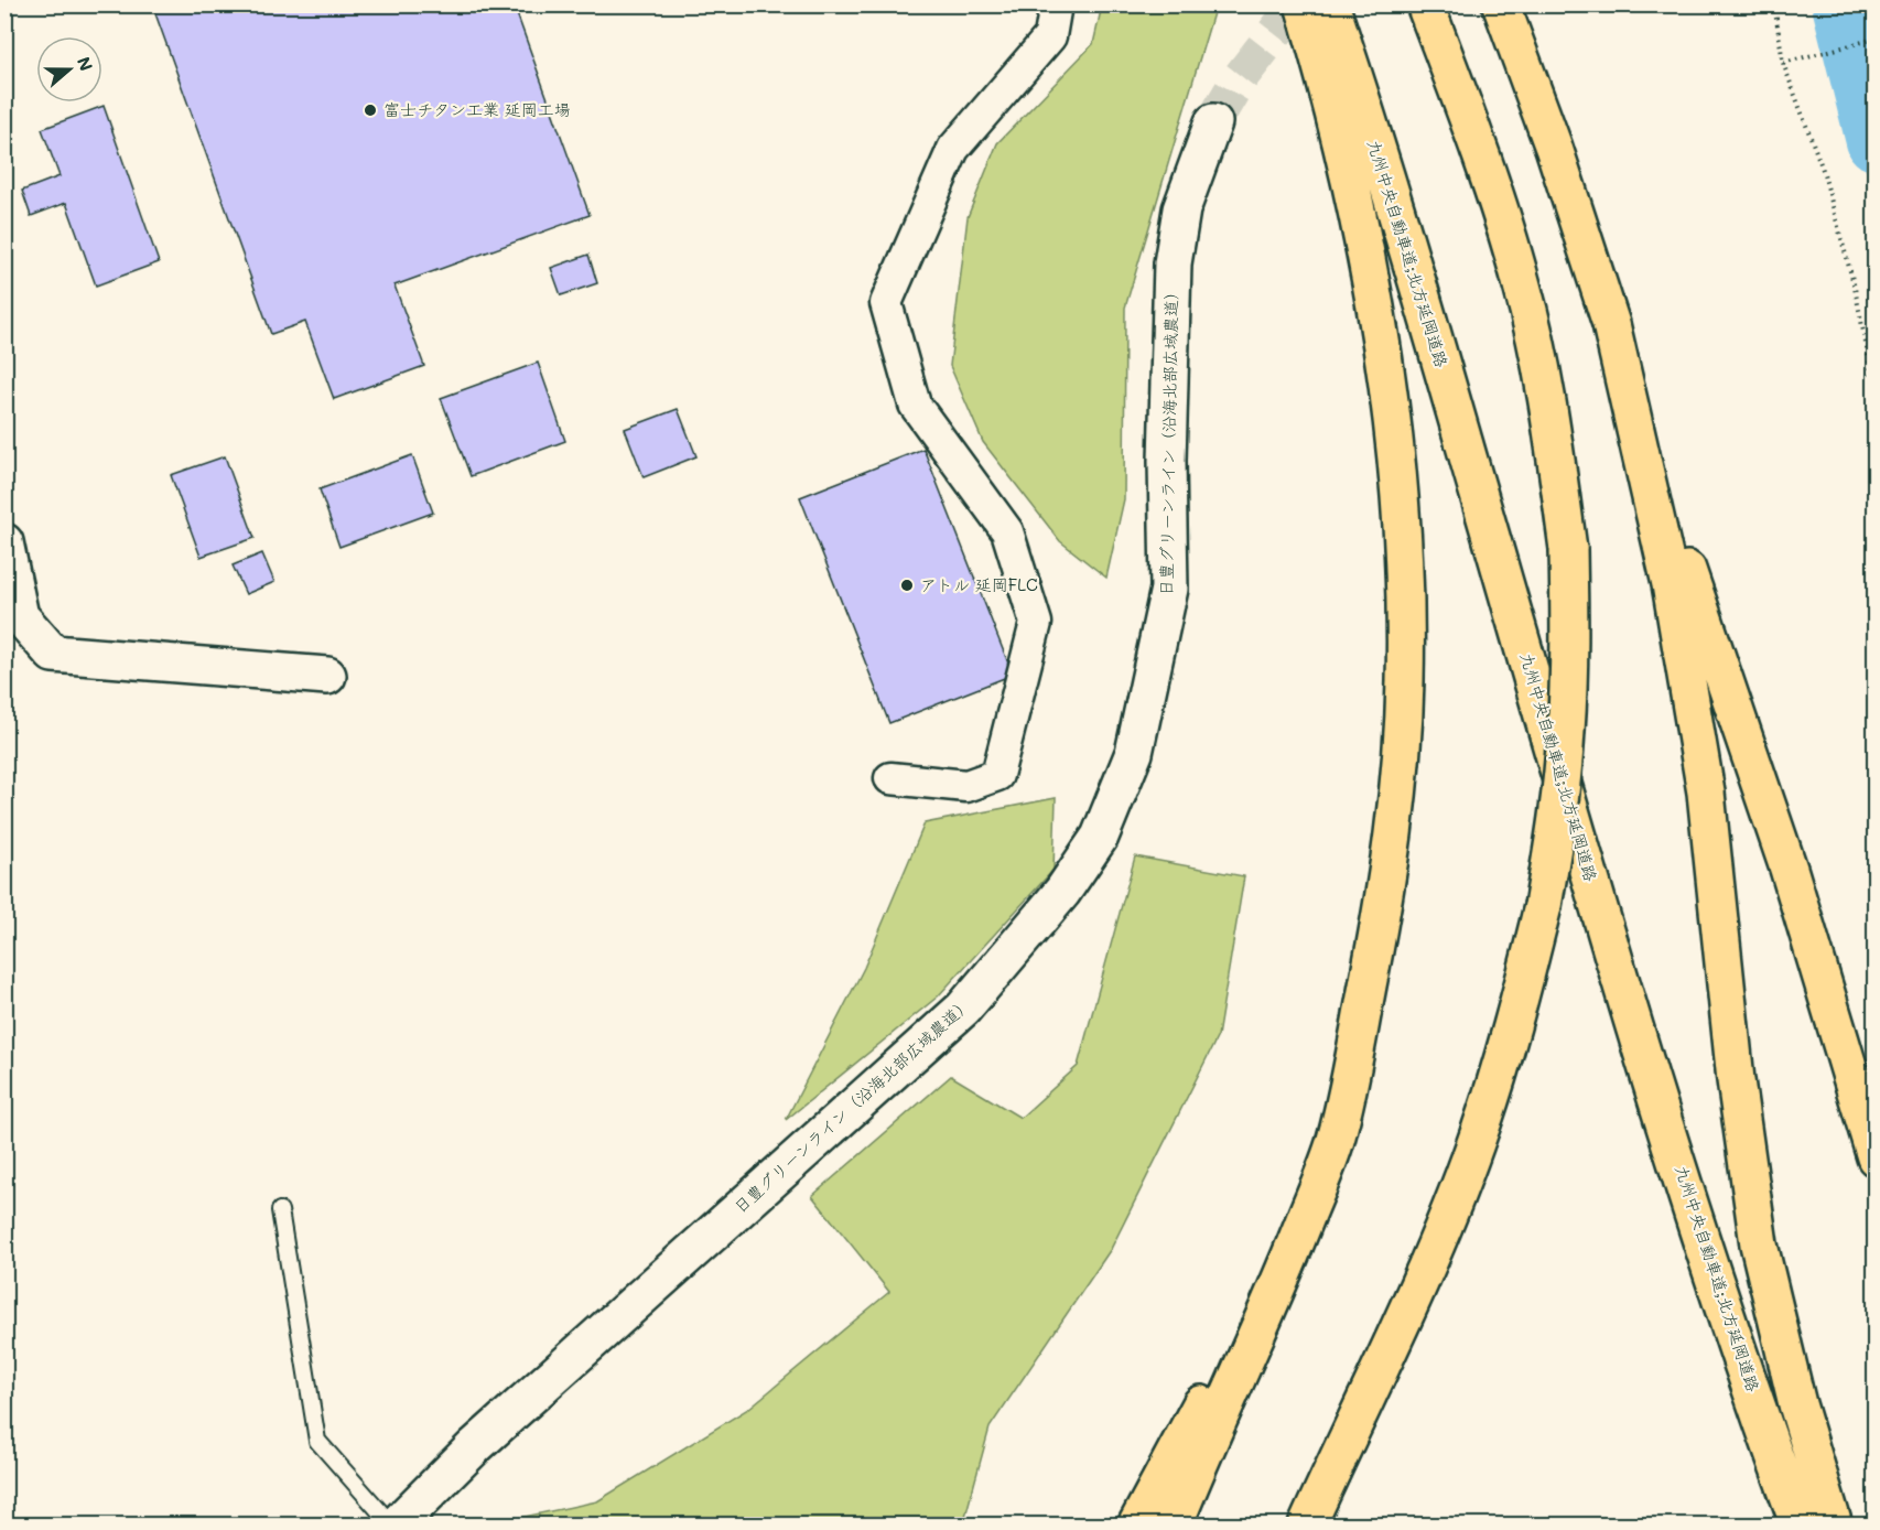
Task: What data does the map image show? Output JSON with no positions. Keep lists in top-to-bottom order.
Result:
{
  "streets": {
    "highway": ["九州中央自動車道;北方延岡道路"],
    "street": ["日豊グリーンライン（沿海北部広域農道）"]
  },
  "places": ["富士チタン工業 延岡工場", "アトル 延岡FLC"],
  "north": "right"
}
